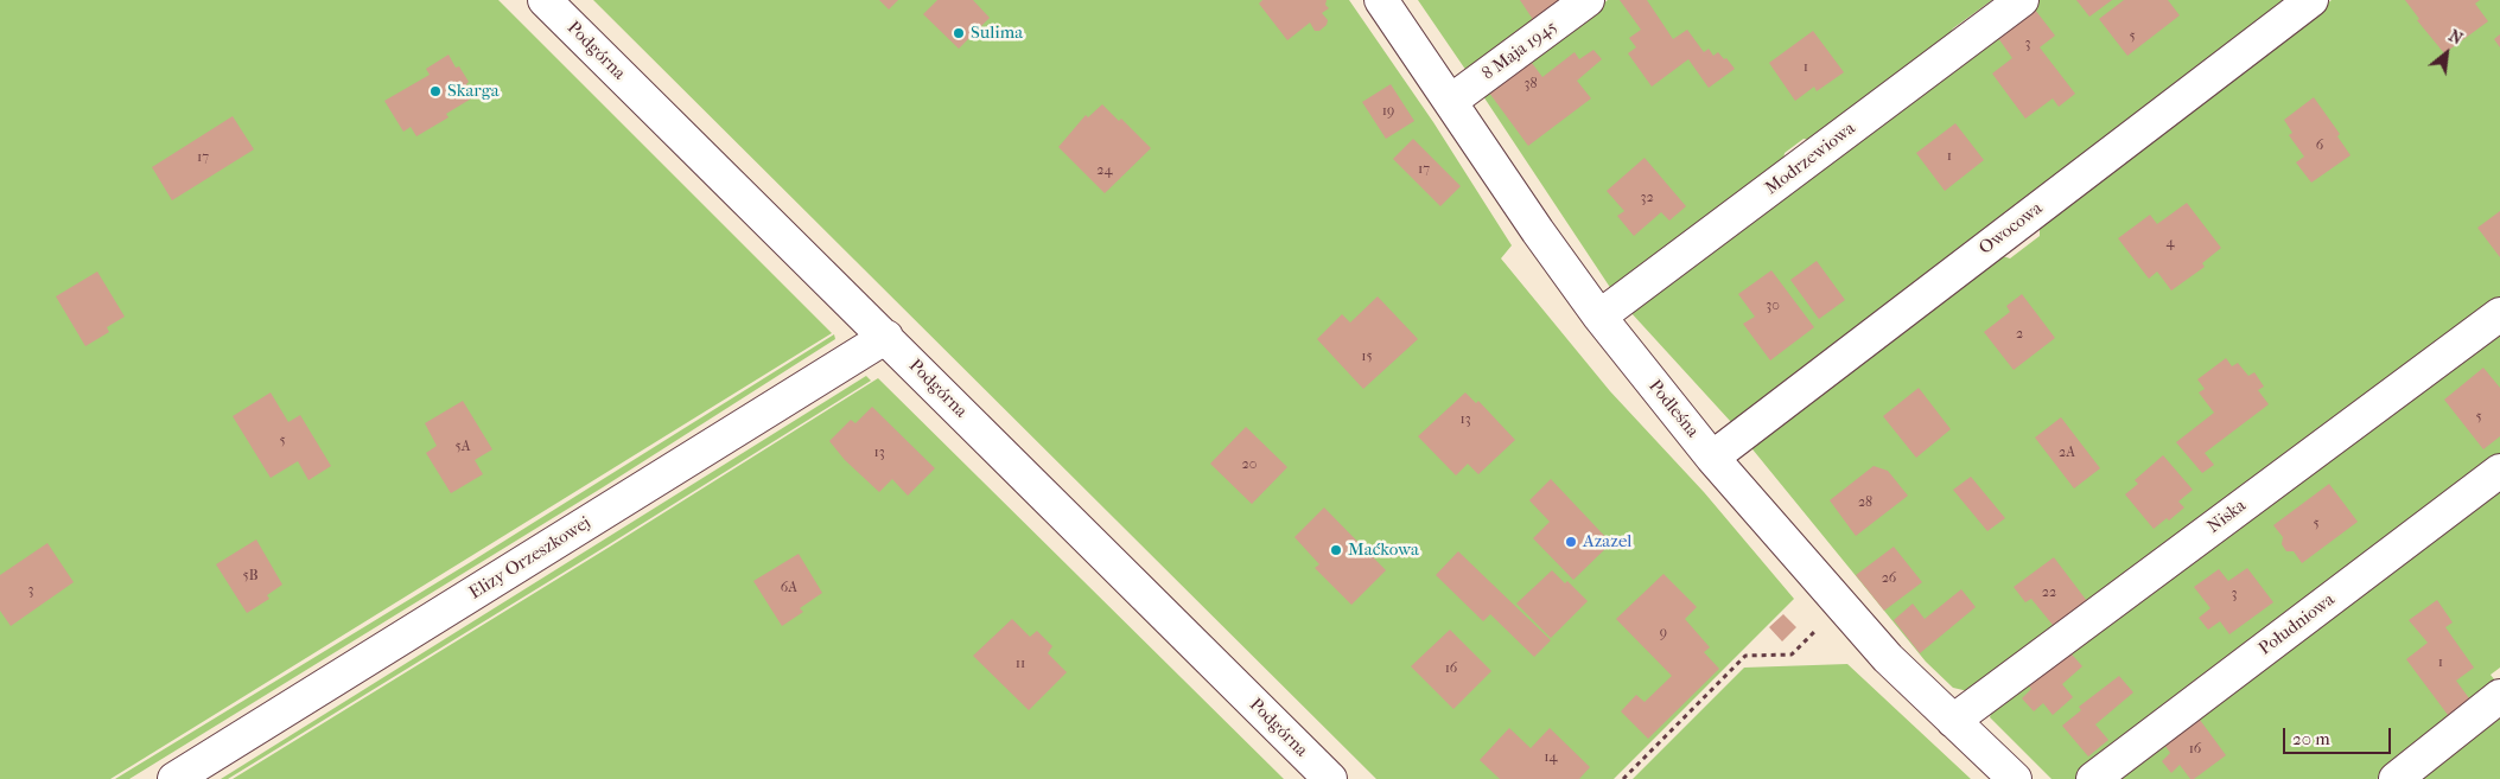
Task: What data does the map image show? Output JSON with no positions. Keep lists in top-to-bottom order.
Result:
{
  "streets": {
    "street": [
      "Podgórna",
      "8 Maja 1945",
      "Modrzewiowa",
      "Owocowa",
      "Podleśna",
      "Niska",
      "Elizy Orzeszkowej",
      "Południowa"
    ]
  },
  "crossings": [
    ["Podgórna", "Elizy Orzeszkowej"],
    ["8 Maja 1945", "Podleśna"],
    ["Modrzewiowa", "Podleśna"],
    ["Owocowa", "Podleśna"],
    ["Podleśna", "Niska"]
  ],
  "places": [
    "Sulima",
    "Skarga",
    "Azazel",
    "Maćkowa"
  ],
  "house_numbers": [
    "5",
    "3",
    "1",
    "38",
    "19",
    "6",
    "1",
    "17",
    "17",
    "24",
    "32",
    "4",
    "30",
    "2",
    "15",
    "5",
    "13",
    "5",
    "5A",
    "13",
    "2A",
    "20",
    "28",
    "5",
    "5B",
    "26",
    "6A",
    "3",
    "22",
    "3",
    "9",
    "1",
    "11",
    "16",
    "16",
    "14"
  ],
  "scale_bar": "20 m",
  "north": "top right"
}
